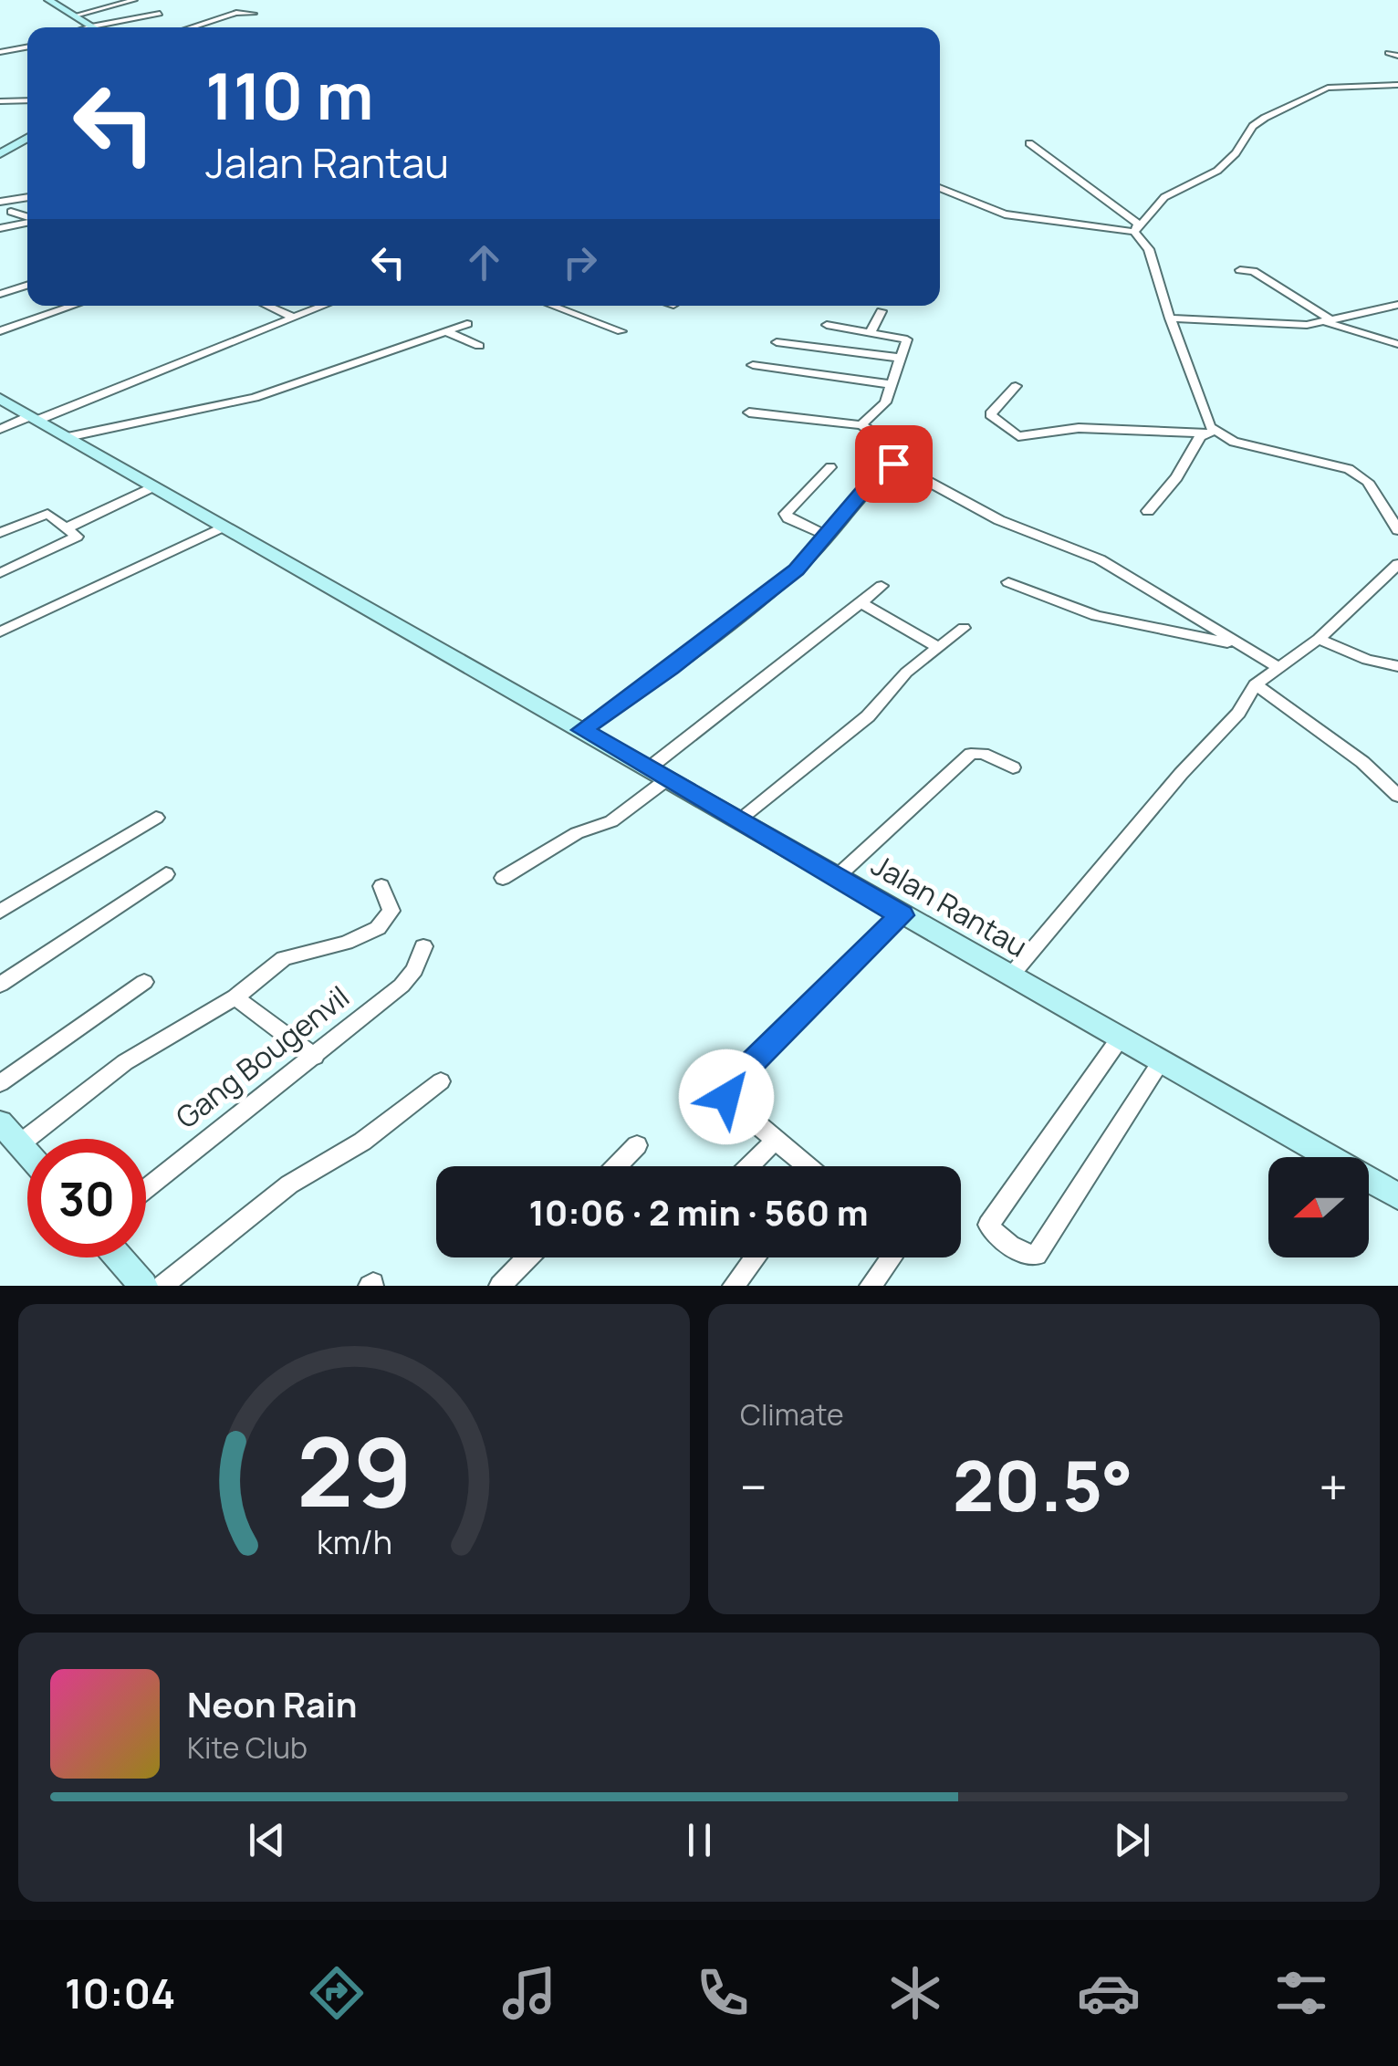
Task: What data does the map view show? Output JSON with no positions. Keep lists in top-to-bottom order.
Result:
{
  "streets": {
    "main road": ["Jalan Rantau"],
    "street": ["Gang Bougenvil"]
  },
  "north": "left",
  "page": {
    "turn": ["110 m", "Jalan Rantau"],
    "limit": "30",
    "trip": "10:06 · 2 min · 560 m",
    "tile": "Climate",
    "heat": ["−", "20.5°", "+"],
    "song": ["Neon Rain", "Kite Club"],
    "tabs": "10:04",
    "gauge": ["29", "km/h"]
  }
}
